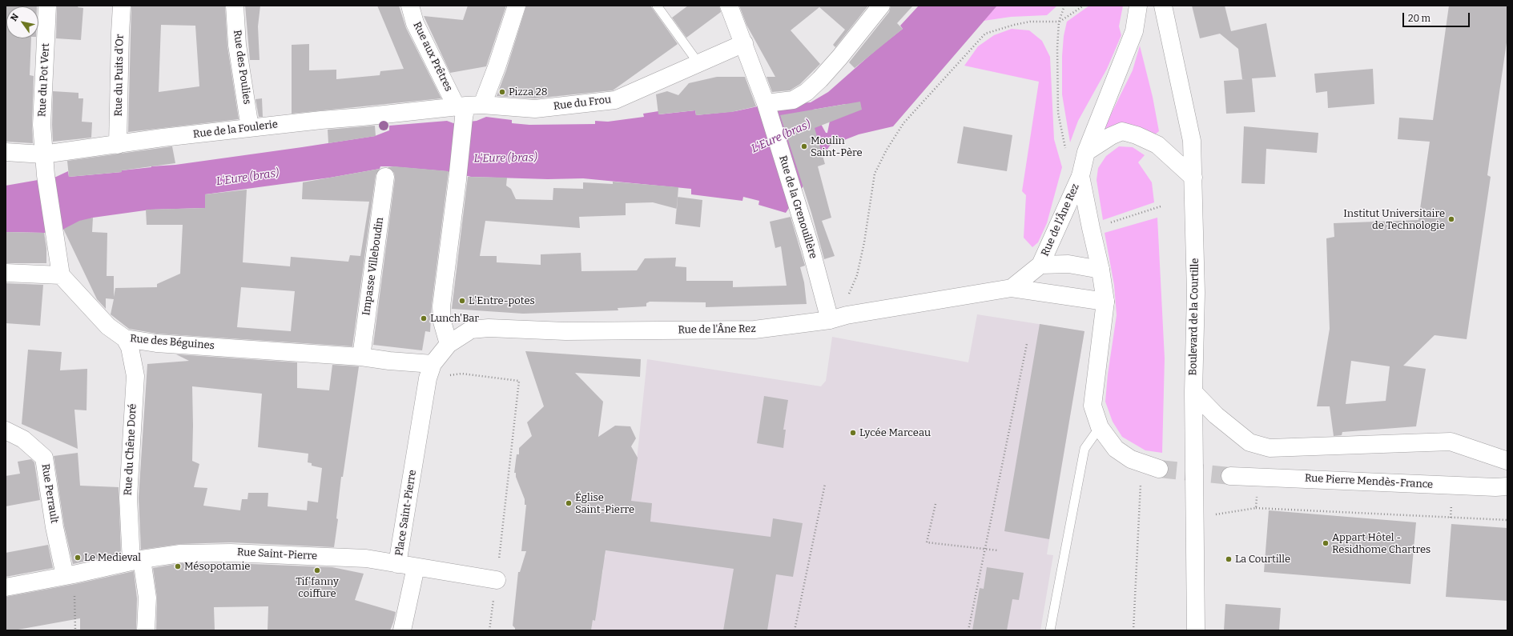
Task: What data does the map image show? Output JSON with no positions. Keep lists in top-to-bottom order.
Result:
{
  "streets": {
    "street": [
      "Rue aux Prêtres",
      "Rue des Poulies",
      "Rue du Puits d'Or",
      "Rue du Pot Vert",
      "Rue du Frou",
      "Rue de la Foulerie",
      "Rue de la Grenouillère",
      "Rue de l'Âne Rez",
      "Impasse Villeboudin",
      "Boulevard de la Courtille",
      "Rue des Béguines",
      "Rue du Chêne Doré",
      "Rue Pierre Mendès-France",
      "Rue Perrault",
      "Place Saint-Pierre",
      "Rue Saint-Pierre"
    ]
  },
  "crossings": [
    ["Rue aux Prêtres", "Rue du Frou"],
    ["Rue aux Prêtres", "Rue de la Foulerie"],
    ["Rue des Poulies", "Rue de la Foulerie"],
    ["Rue du Puits d'Or", "Rue de la Foulerie"],
    ["Rue du Pot Vert", "Rue de la Foulerie"],
    ["Rue du Frou", "Rue de la Foulerie"],
    ["Rue du Frou", "Rue de la Grenouillère"],
    ["Rue de la Grenouillère", "Rue de l'Âne Rez"],
    ["Rue de l'Âne Rez", "Rue des Béguines"],
    ["Rue de l'Âne Rez", "Place Saint-Pierre"],
    ["Impasse Villeboudin", "Rue des Béguines"],
    ["Rue des Béguines", "Rue du Chêne Doré"],
    ["Rue des Béguines", "Place Saint-Pierre"],
    ["Rue du Chêne Doré", "Rue Saint-Pierre"],
    ["Rue Perrault", "Rue Saint-Pierre"],
    ["Place Saint-Pierre", "Rue Saint-Pierre"]
  ],
  "water": ["L'Eure (bras)"],
  "places": [
    "Pizza 28",
    "Moulin Saint-Père",
    "Institut Universitaire de Technologie",
    "L'Entre-potes",
    "Lunch'Bar",
    "Lycée Marceau",
    "Église Saint-Pierre",
    "Appart Hôtel - Residhome Chartres",
    "Le Medieval",
    "La Courtille",
    "Mésopotamie",
    "Tif'fanny coiffure"
  ],
  "scale_bar": "20 m",
  "north": "top left"
}
